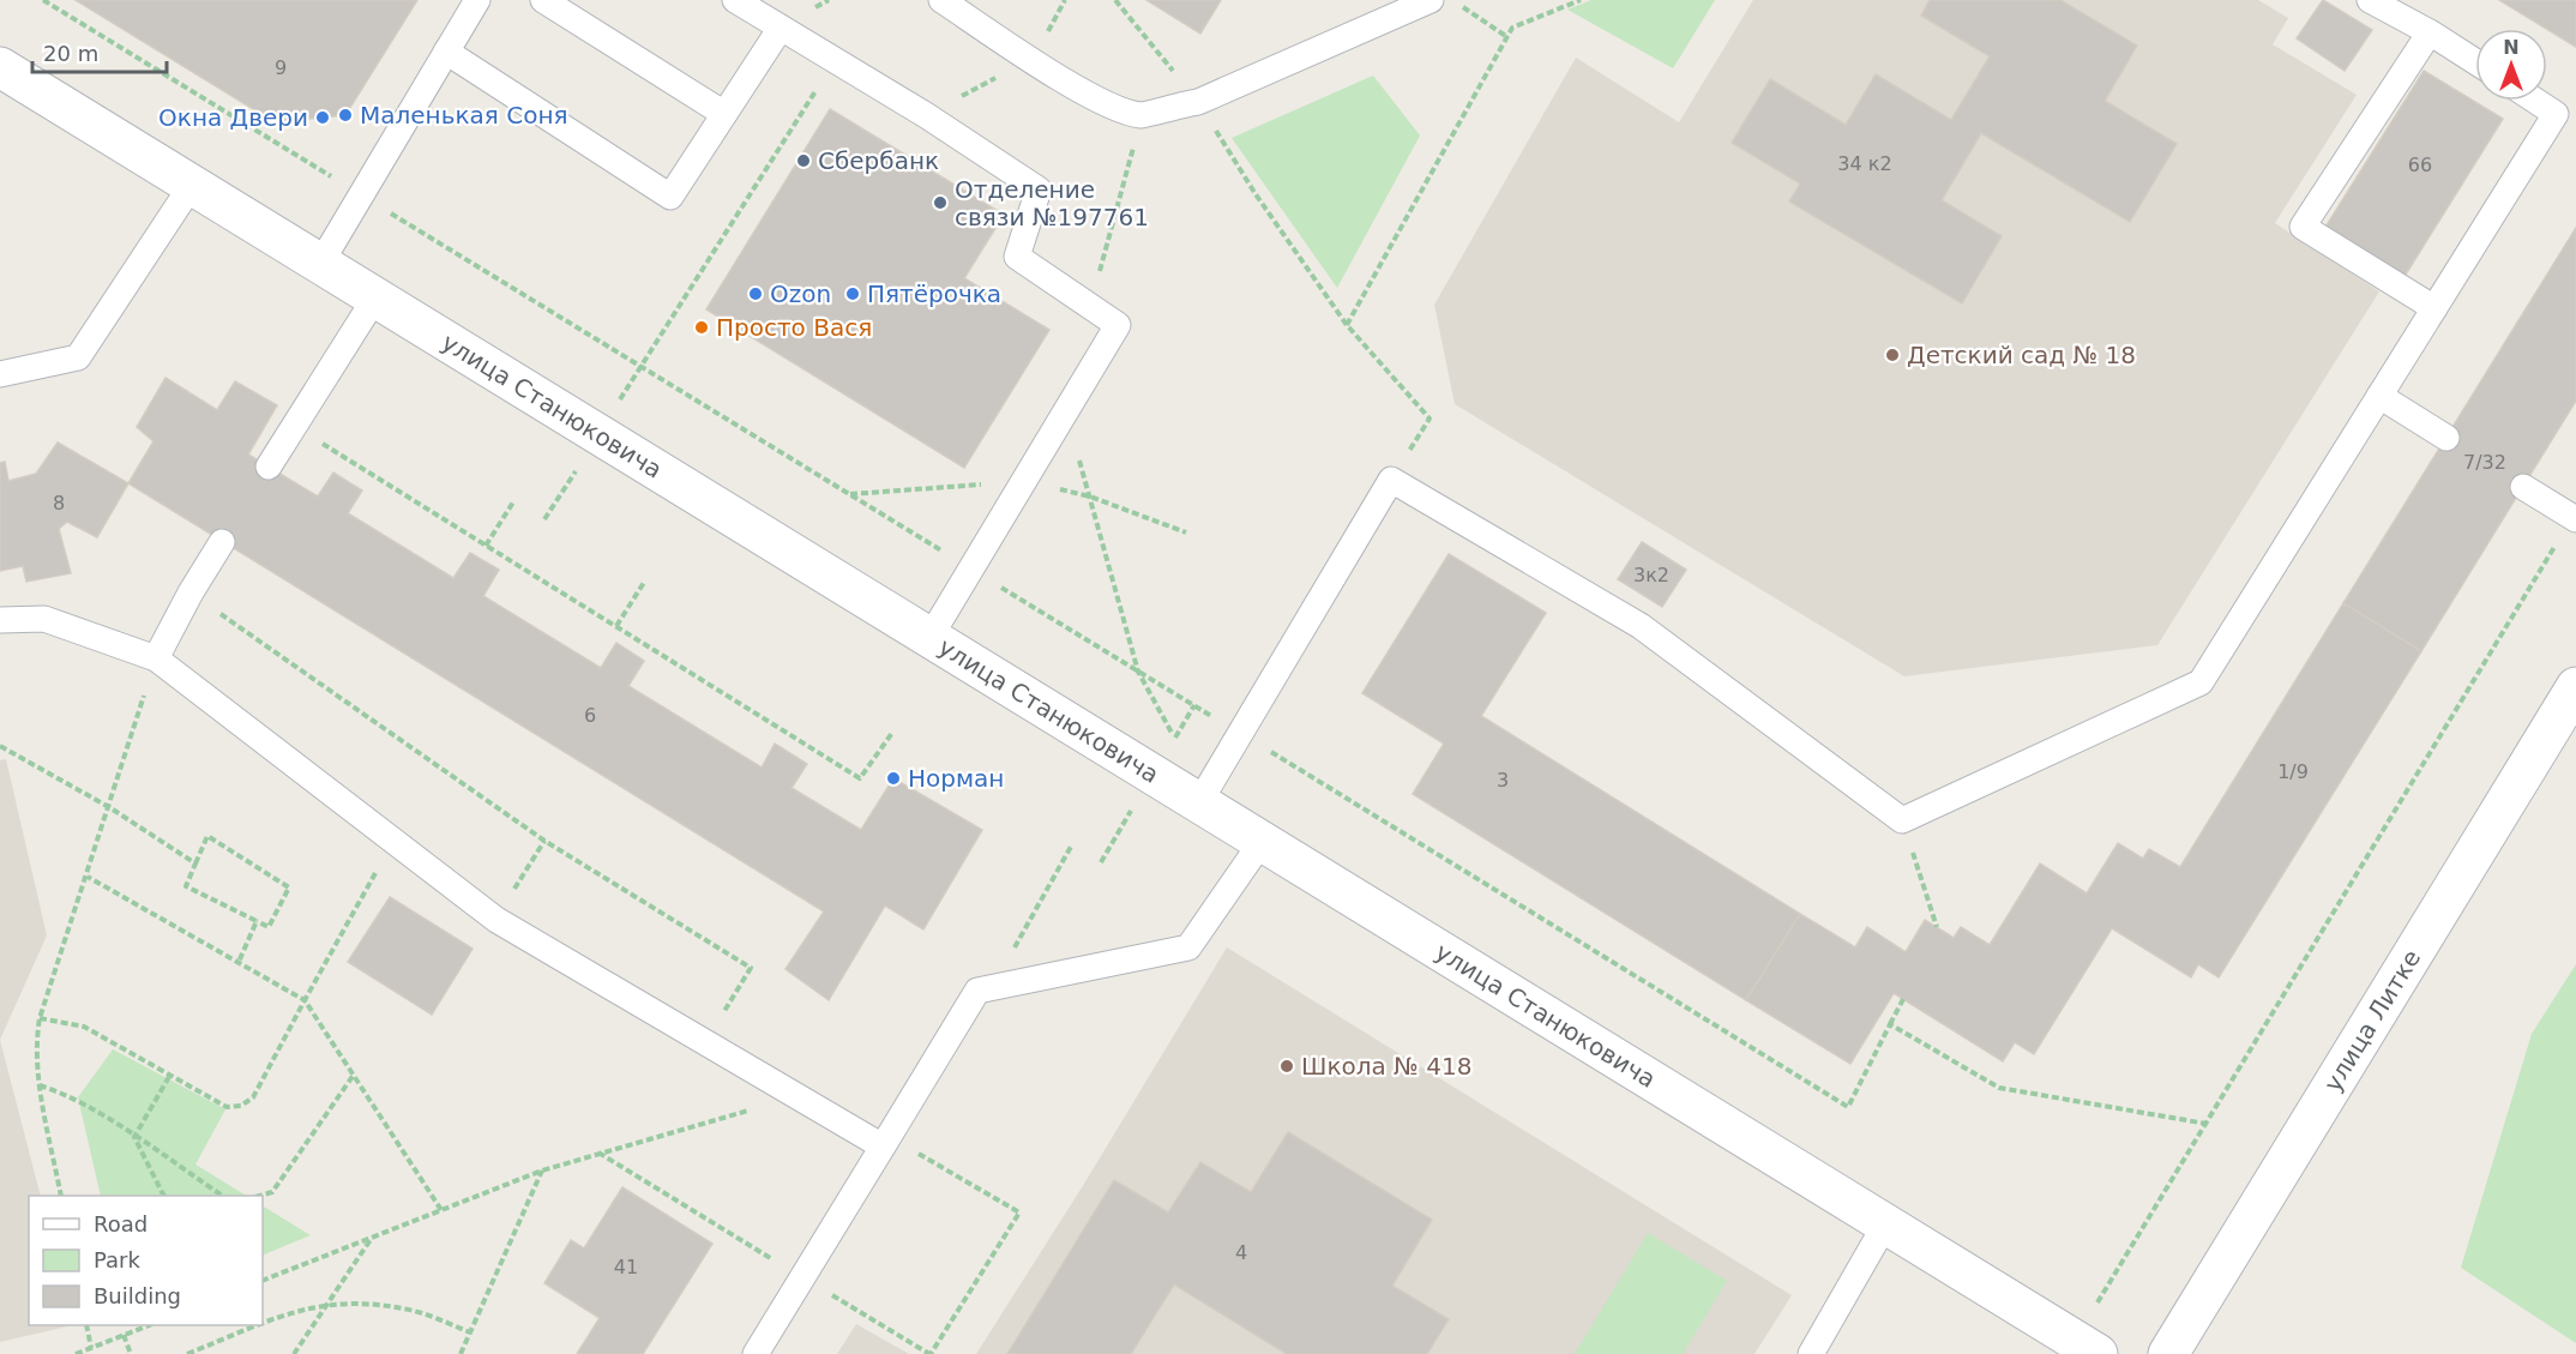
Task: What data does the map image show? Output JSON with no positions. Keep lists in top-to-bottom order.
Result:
{
  "streets": {
    "street": ["улица Станюковича", "улица Литке"]
  },
  "places": [
    "Маленькая Соня",
    "Окна Двери",
    "Сбербанк",
    "Отделение связи №197761",
    "Ozon",
    "Пятёрочка",
    "Просто Вася",
    "Детский сад № 18",
    "Норман",
    "Школа № 418"
  ],
  "house_numbers": [
    "9",
    "34 к2",
    "66",
    "7/32",
    "8",
    "3к2",
    "6",
    "1/9",
    "3",
    "4",
    "41"
  ],
  "legend": ["Road", "Park", "Building"],
  "scale_bar": "20 m",
  "north": "top"
}
